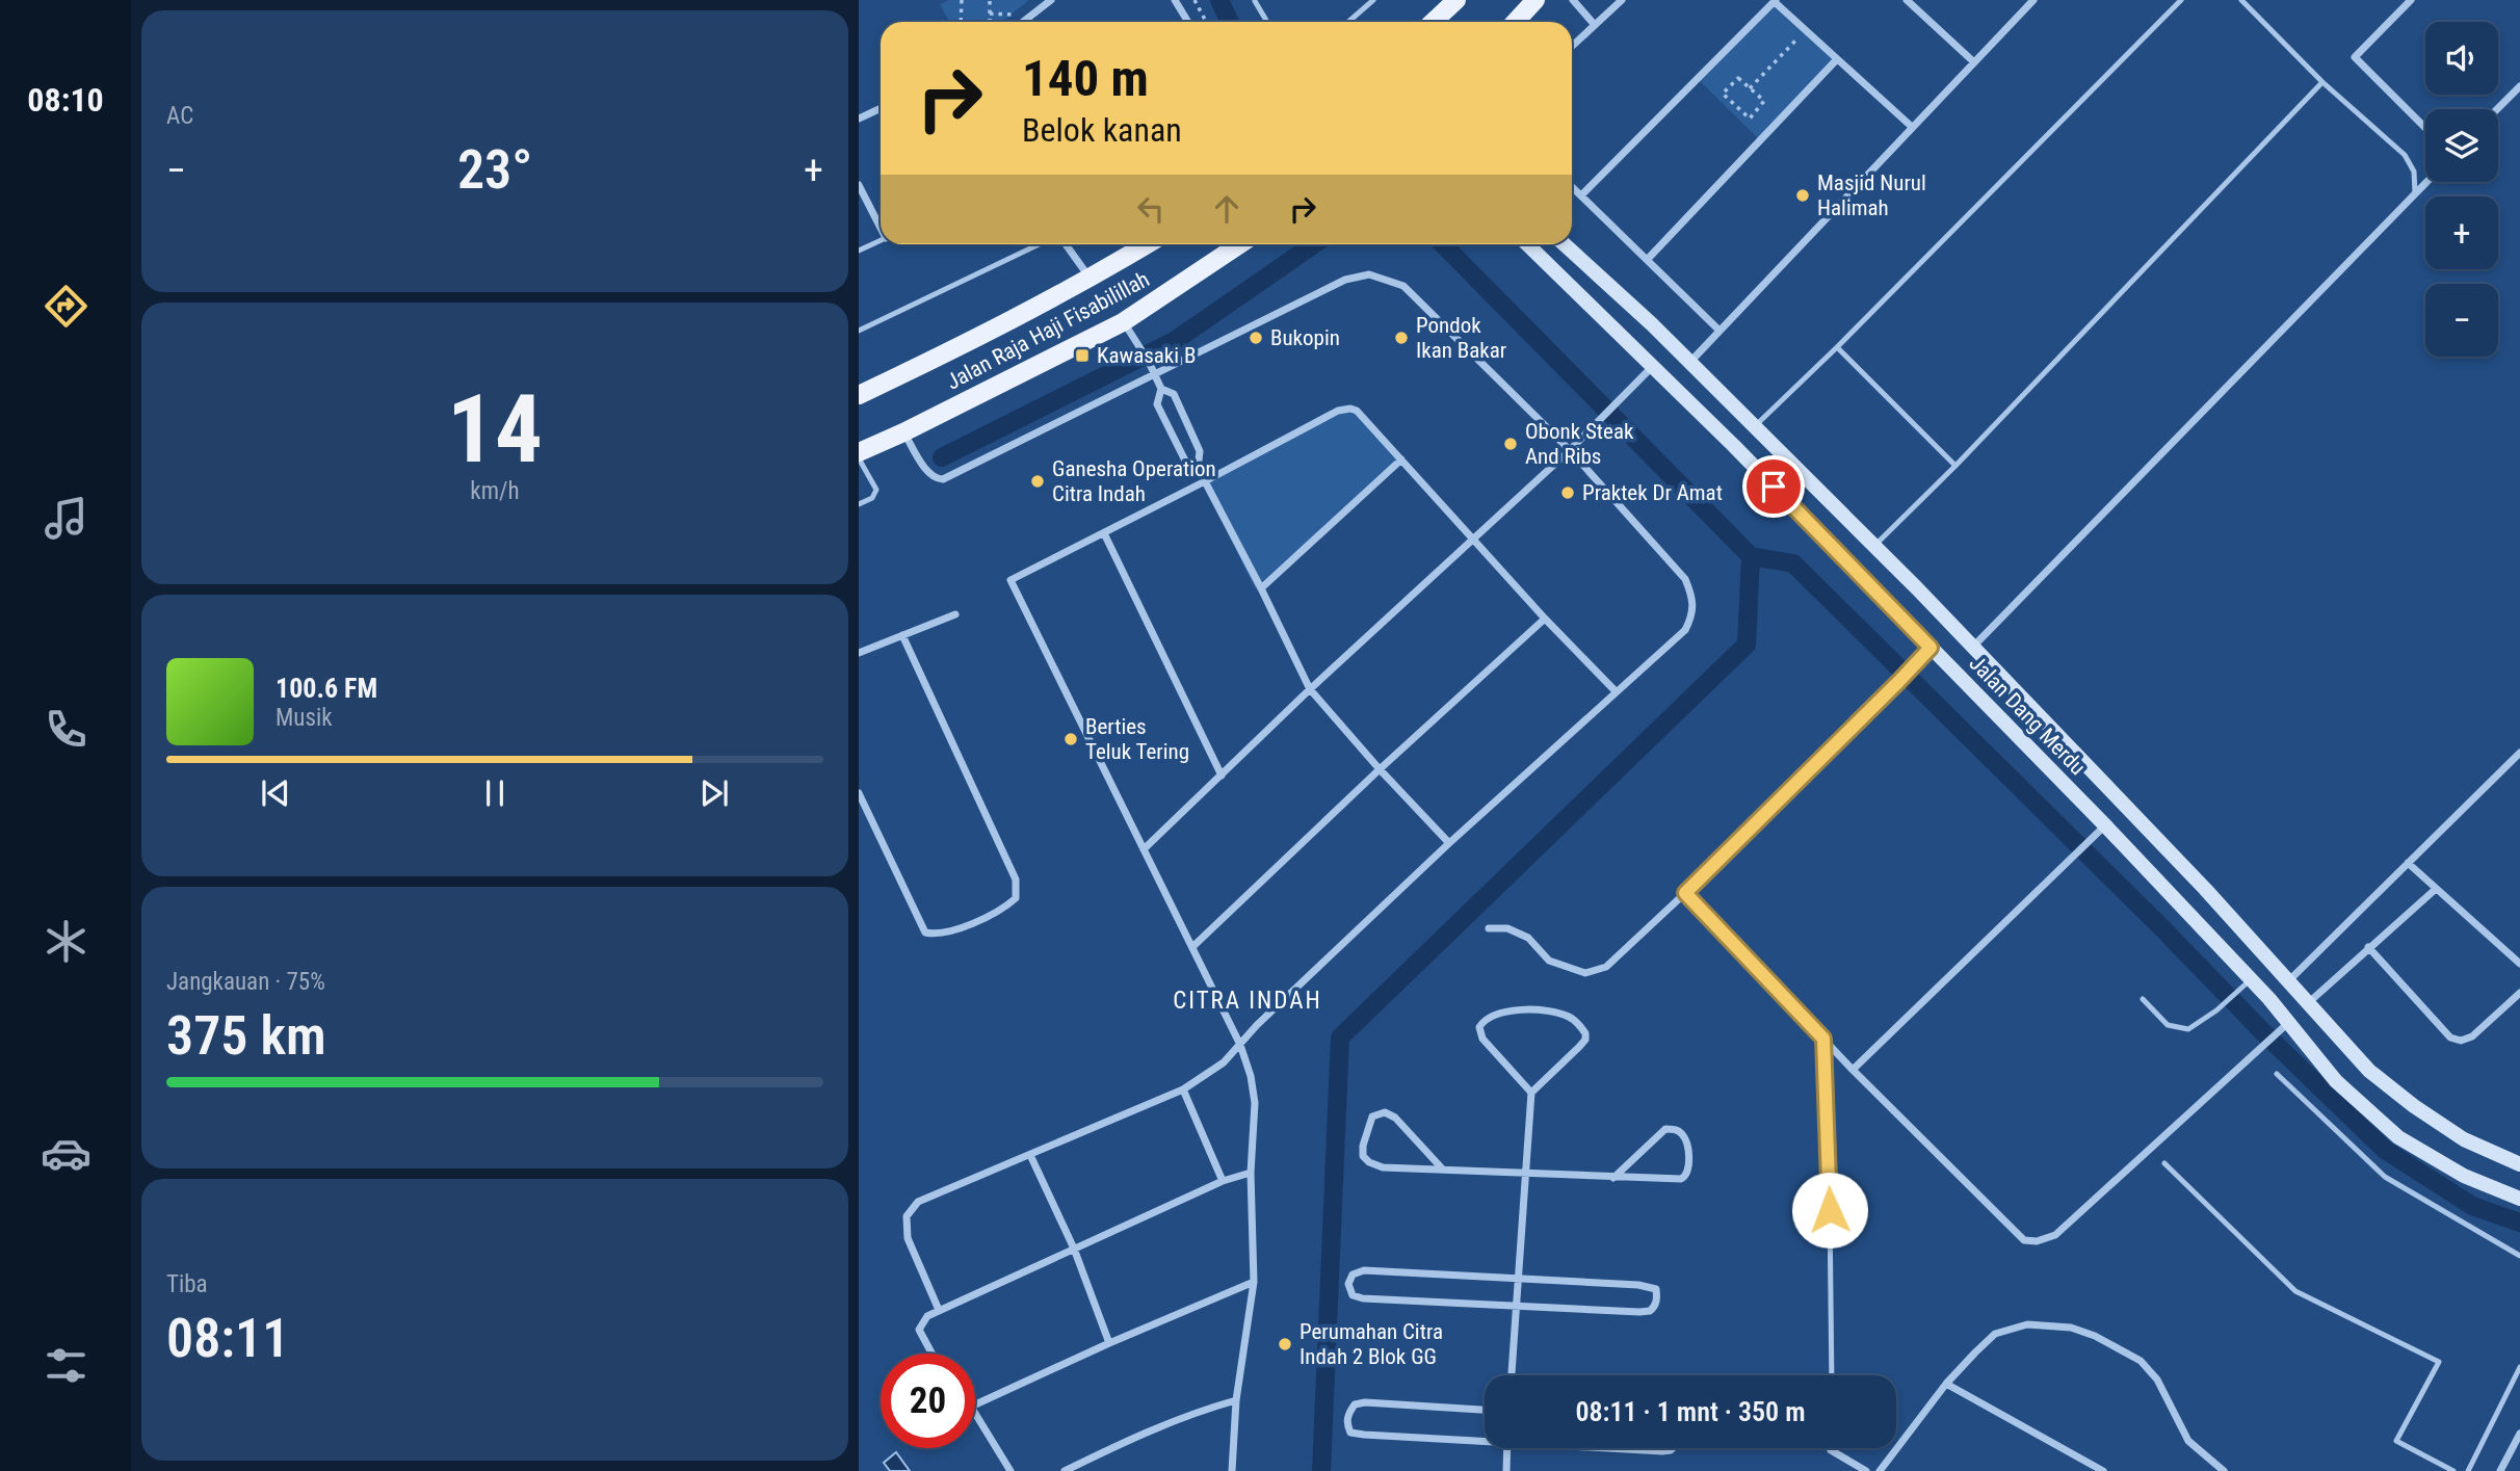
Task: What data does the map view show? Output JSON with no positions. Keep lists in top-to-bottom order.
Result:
{
  "streets": {
    "main road": ["Jalan Raja Haji Fisabilillah", "Jalan Dang Merdu"]
  },
  "districts": ["CITRA INDAH"],
  "places": {
    "other": [
      "Masjid Nurul Halimah",
      "Bukopin",
      "Pondok Ikan Bakar",
      "Obonk Steak And Ribs",
      "Ganesha Operation Citra Indah",
      "Praktek Dr Amat",
      "Berties Teluk Tering",
      "Perumahan Citra Indah 2 Blok GG"
    ],
    "transit": ["Kawasaki B"]
  },
  "page": {
    "tabs": "08:10",
    "tile": [
      "AC",
      ["14", "km/h"],
      ["Jangkauan · 75%", "375 km"],
      ["Tiba", "08:11"]
    ],
    "map_buttons": ["+", "−"],
    "turn": ["140 m", "Belok kanan"],
    "heat": ["−", "23°", "+"],
    "song": ["100.6 FM", "Musik"],
    "limit": "20",
    "trip": "08:11 · 1 mnt · 350 m"
  }
}
